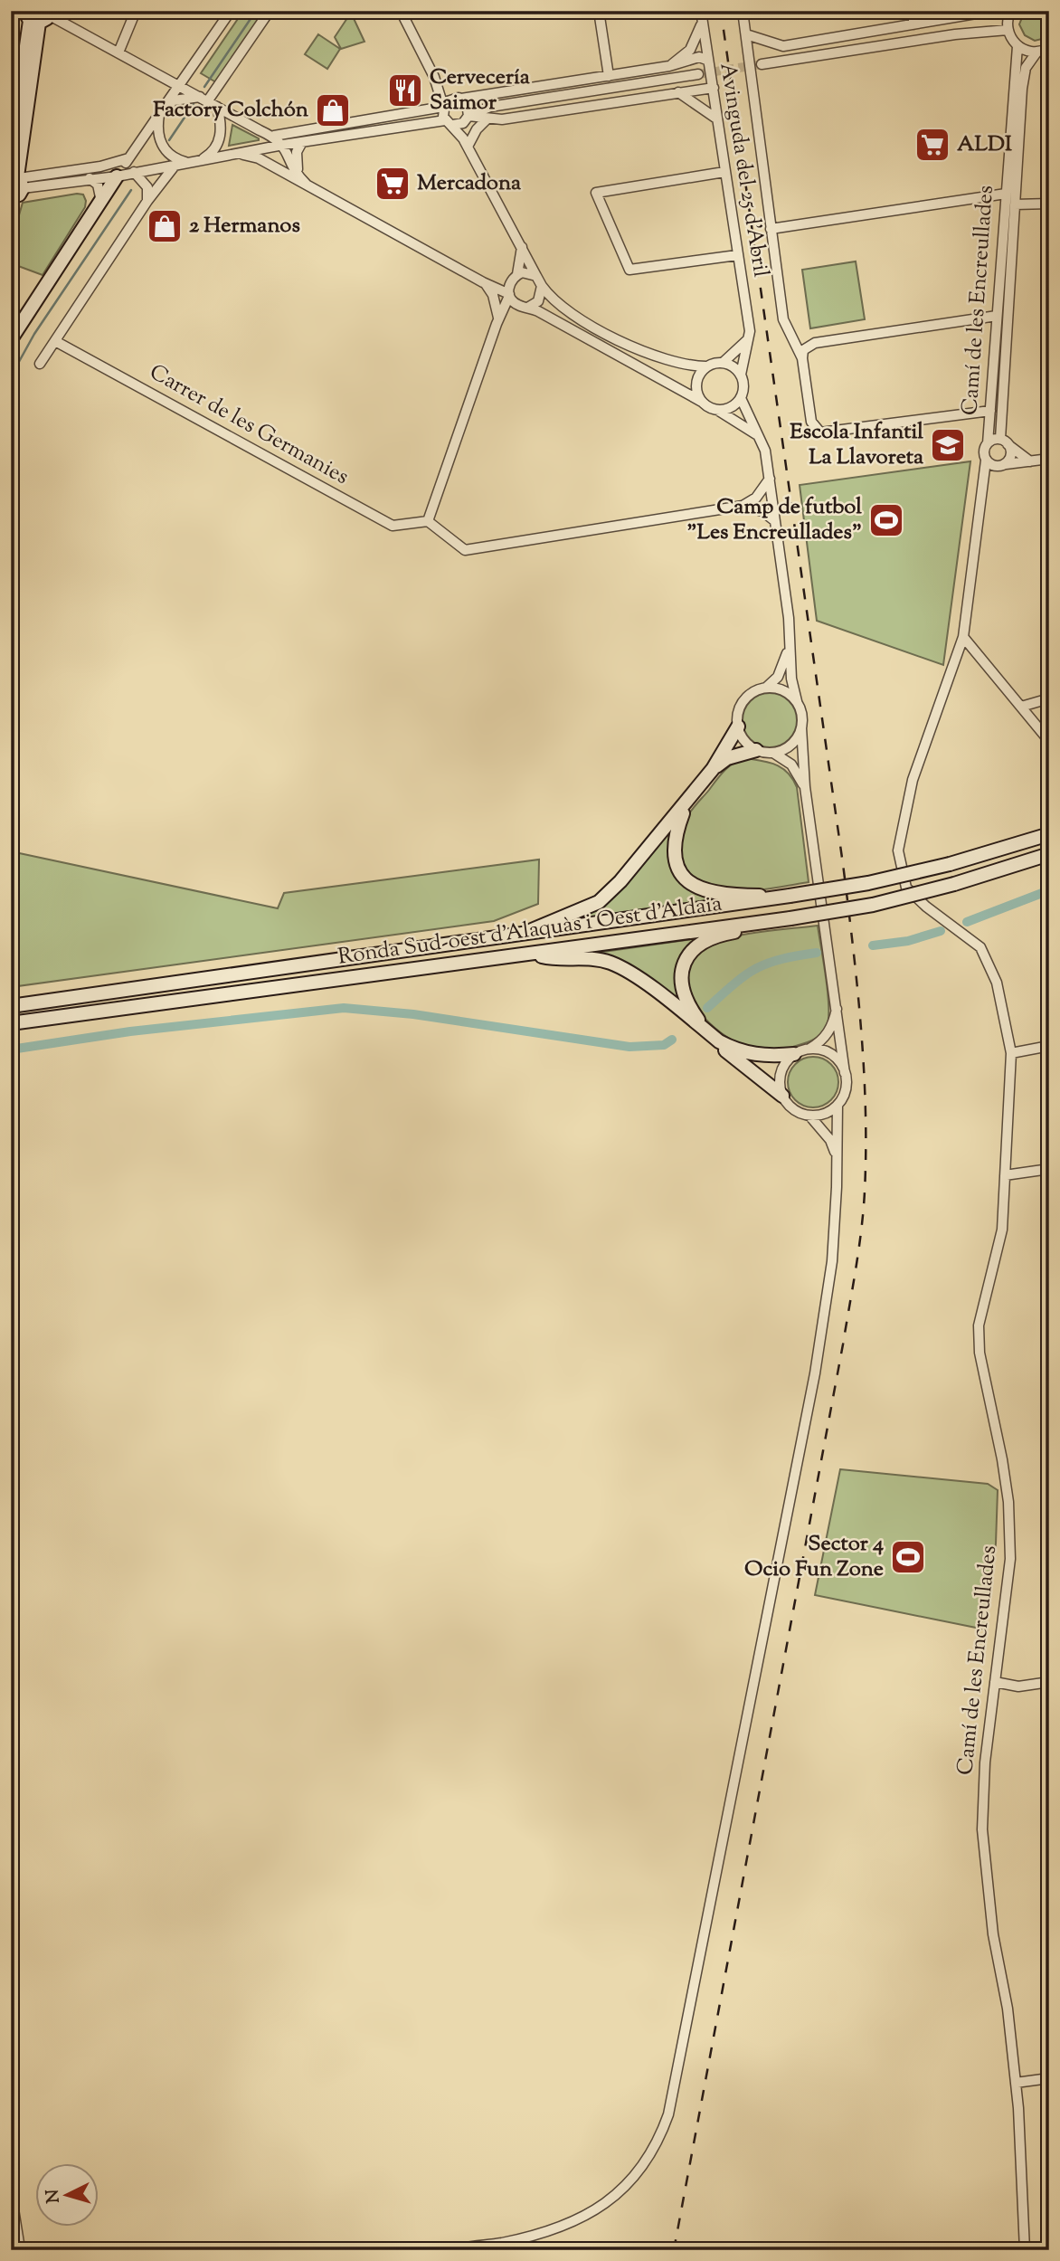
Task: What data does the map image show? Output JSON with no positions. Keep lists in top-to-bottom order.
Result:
{
  "streets": {
    "main road": ["Ronda Sud-oest d'Alaquàs i Oest d'Aldaia"],
    "street": ["Avinguda del 25 d'Abril", "Camí de les Encreullades", "Carrer de les Germanies"]
  },
  "places": {
    "restaurant": ["Cervecería Saimor"],
    "shop": ["Factory Colchón", "2 Hermanos"],
    "supermarket": ["ALDI", "Mercadona"],
    "school or university": ["Escola Infantil La Llavoreta"],
    "sports": ["Camp de futbol \"Les Encreullades\"", "Sector 4 Ocio Fun Zone"]
  },
  "north": "left"
}
